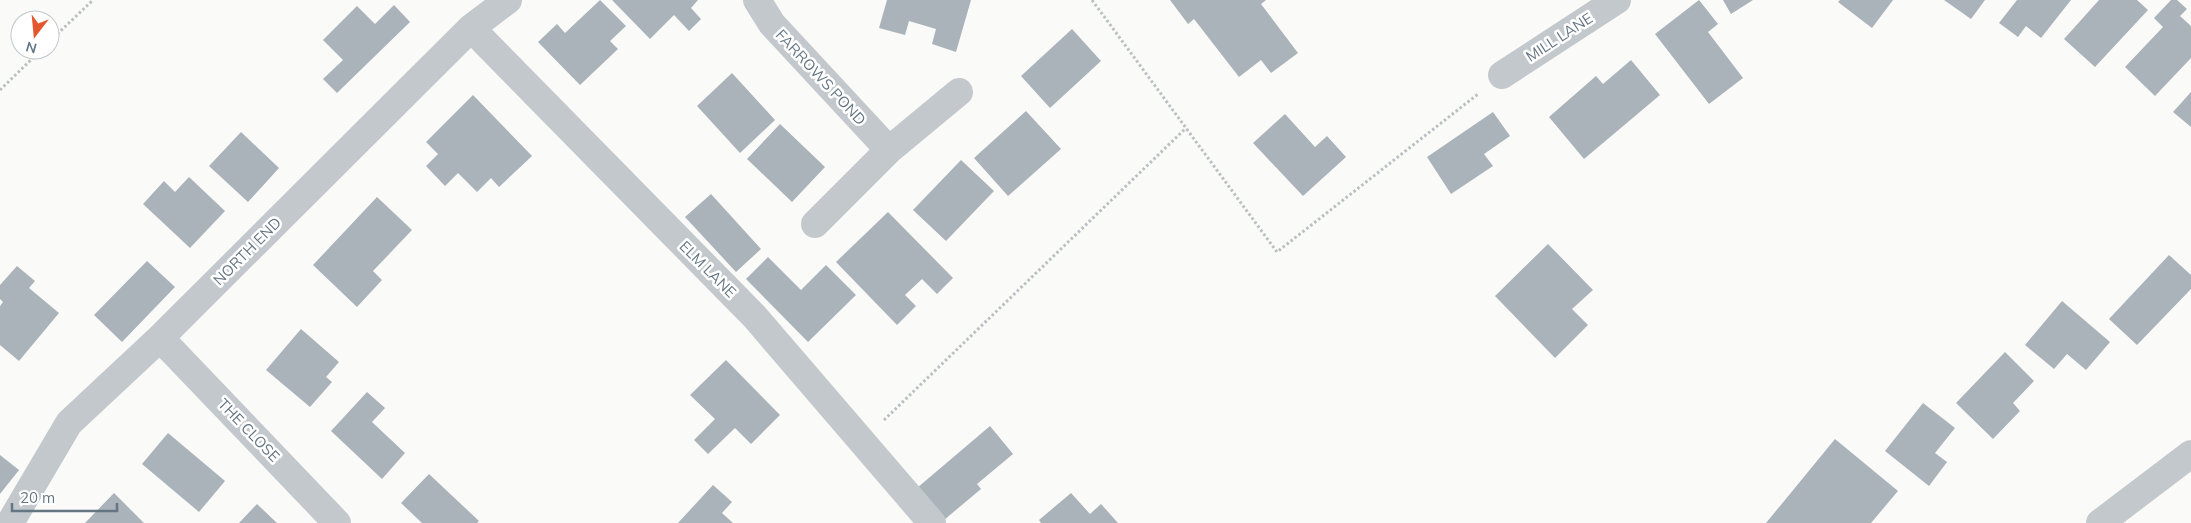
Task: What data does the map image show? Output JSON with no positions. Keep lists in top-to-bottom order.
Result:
{
  "streets": {
    "street": [
      "MILL LANE",
      "FARROWS POND",
      "NORTH END",
      "ELM LANE",
      "THE CLOSE"
    ]
  },
  "crossings": [
    ["NORTH END", "ELM LANE"],
    ["NORTH END", "THE CLOSE"]
  ],
  "scale_bar": "20 m",
  "north": "bottom"
}
